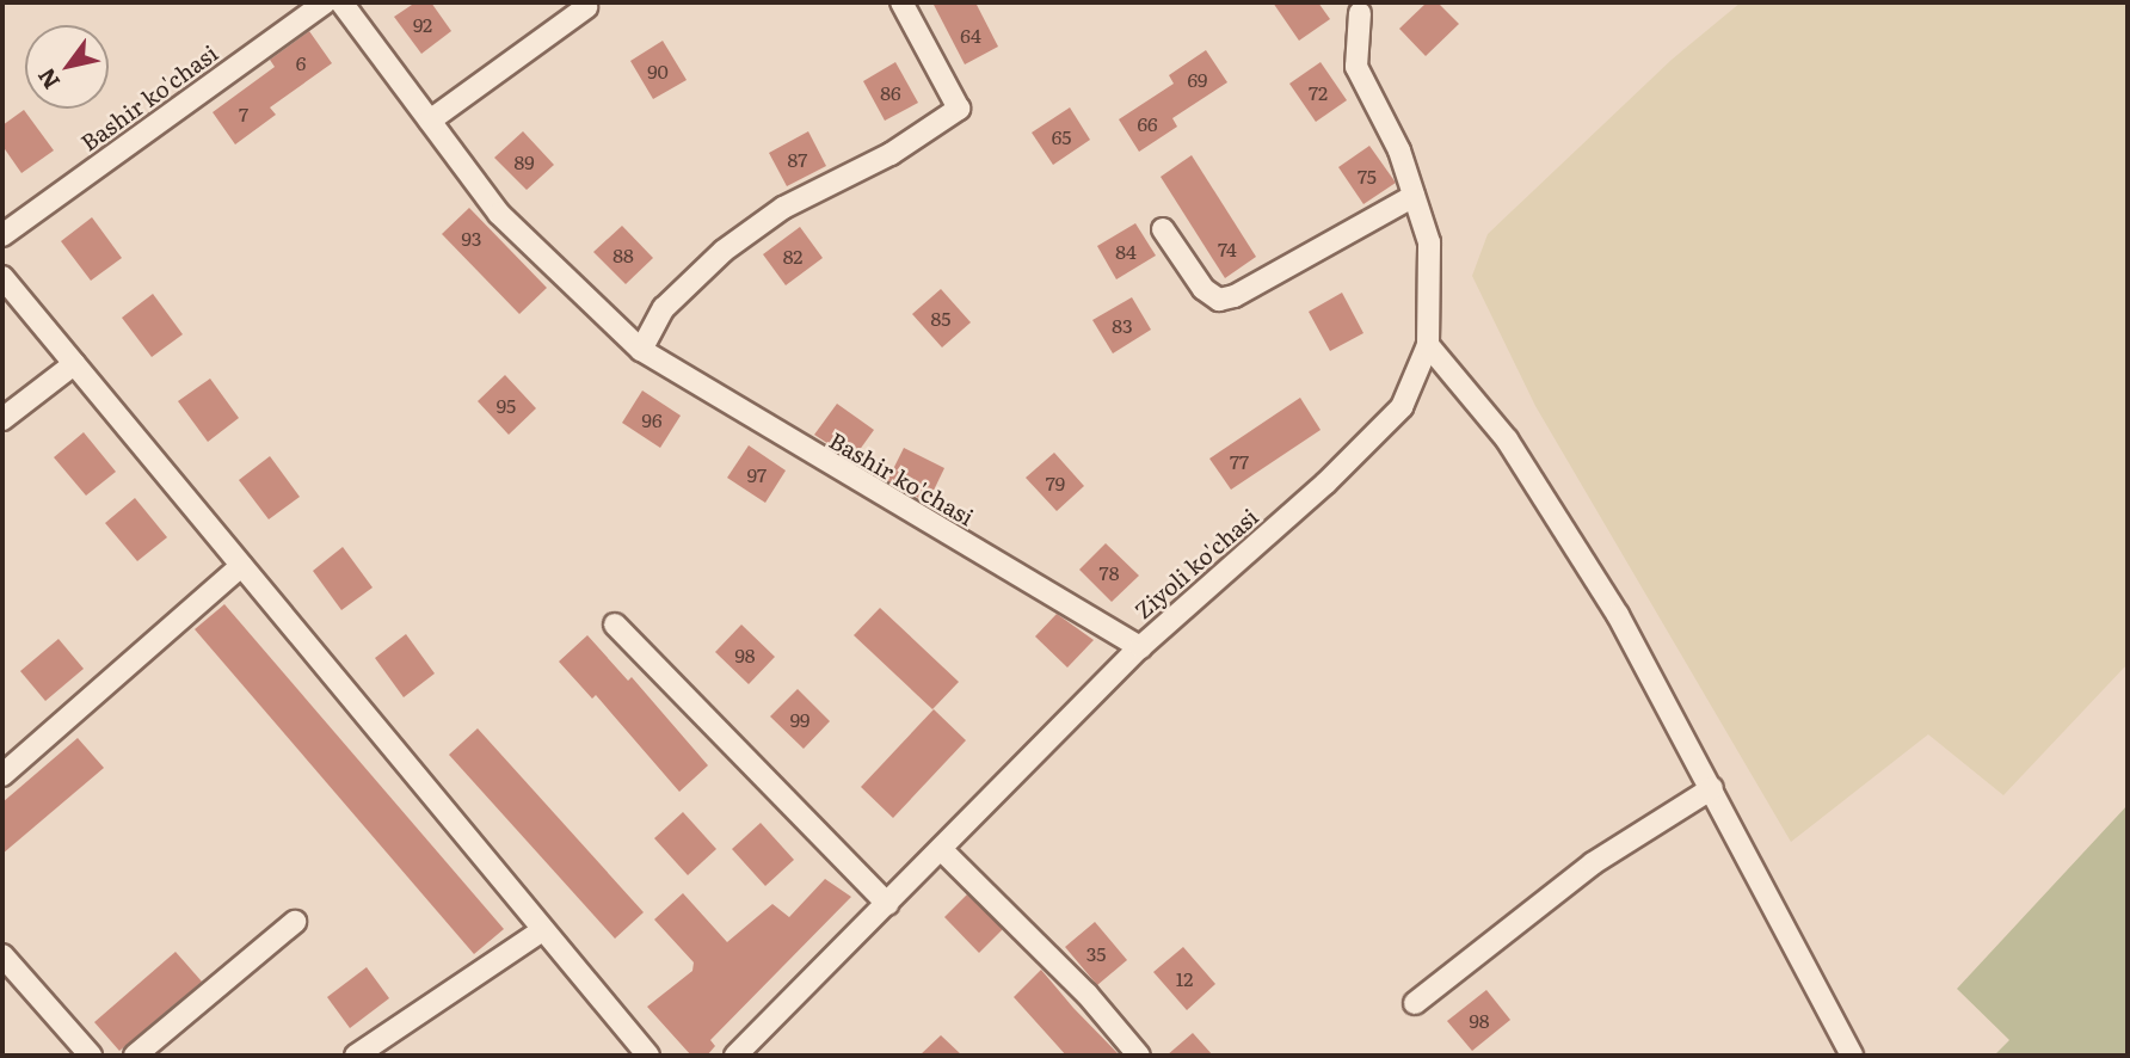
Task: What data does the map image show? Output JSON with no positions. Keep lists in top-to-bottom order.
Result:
{
  "streets": {
    "street": ["Bashir ko'chasi", "Ziyoli ko'chasi"]
  },
  "crossings": [
    ["Bashir ko'chasi", "Ziyoli ko'chasi"]
  ],
  "house_numbers": [
    "92",
    "64",
    "6",
    "90",
    "69",
    "86",
    "72",
    "7",
    "66",
    "65",
    "87",
    "89",
    "75",
    "93",
    "74",
    "84",
    "88",
    "82",
    "85",
    "83",
    "95",
    "96",
    "77",
    "97",
    "79",
    "78",
    "98",
    "99",
    "35",
    "12",
    "98"
  ],
  "north": "bottom left"
}
